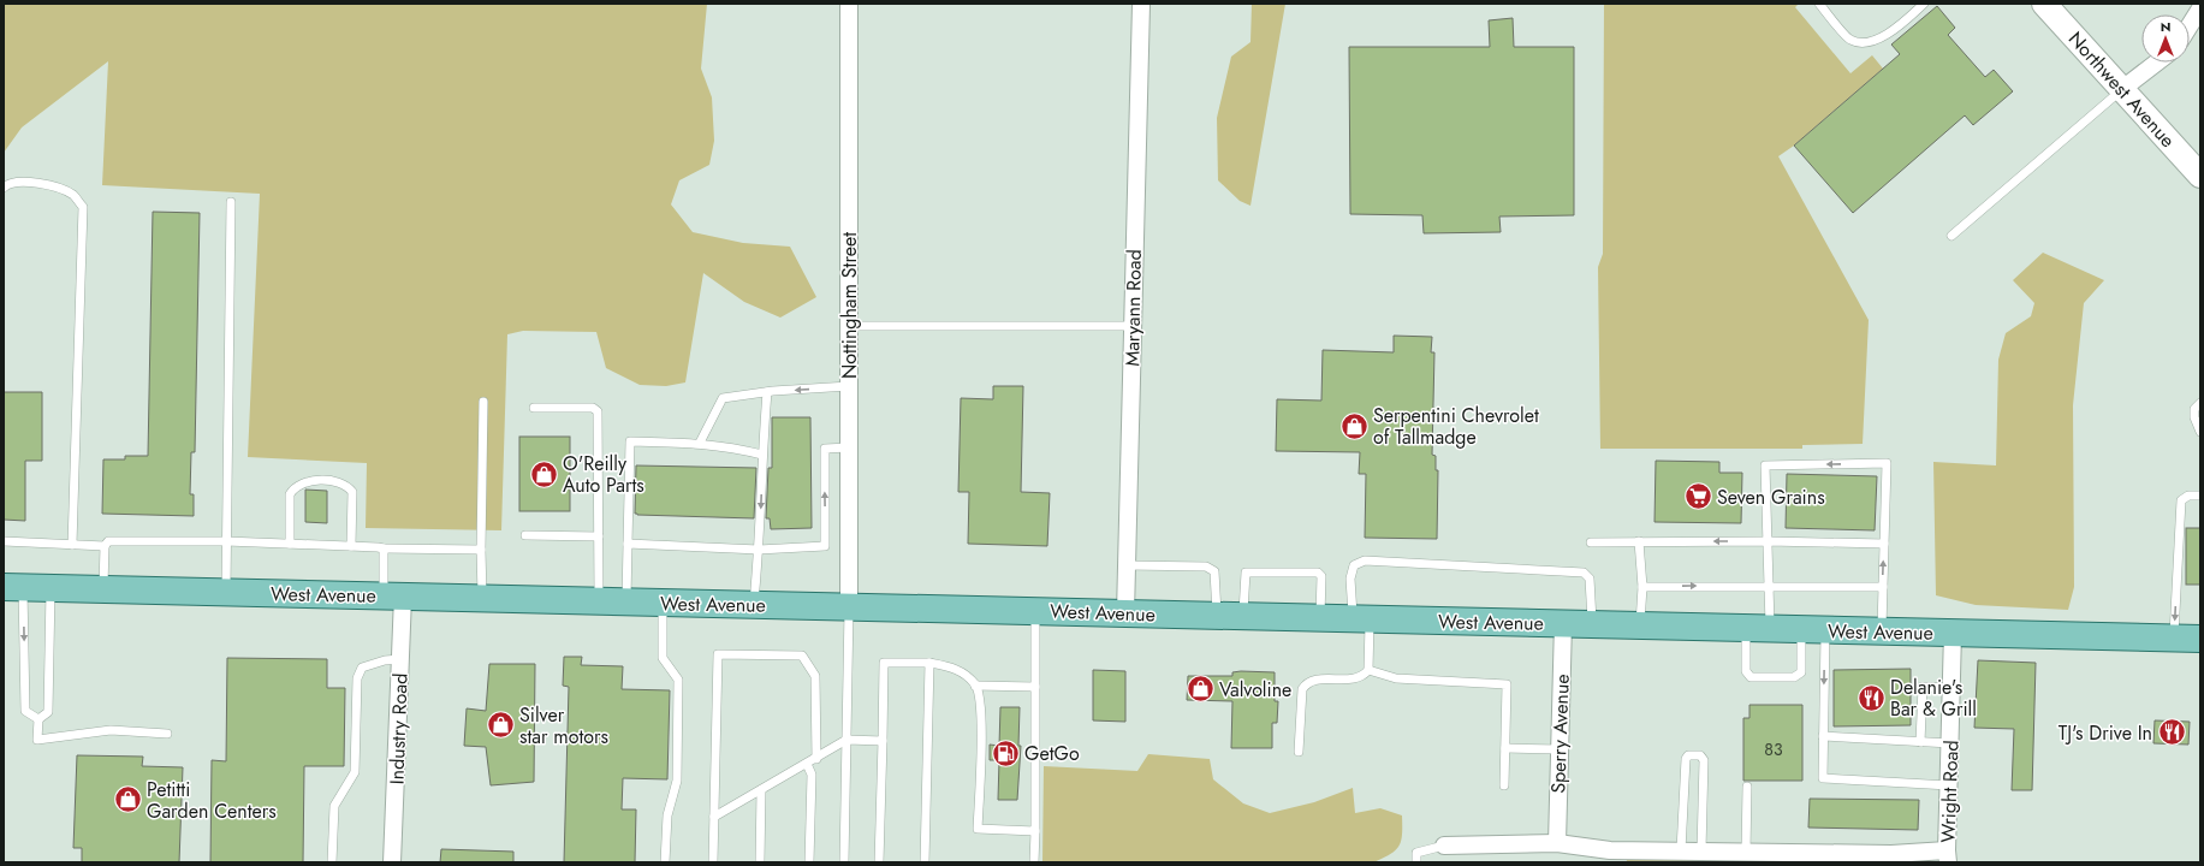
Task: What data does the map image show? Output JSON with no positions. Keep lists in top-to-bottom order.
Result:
{
  "streets": {
    "main road": ["West Avenue"],
    "street": [
      "Northwest Avenue",
      "Nottingham Street",
      "Maryann Road",
      "Industry Road",
      "Sperry Avenue",
      "Wright Road"
    ]
  },
  "crossings": [
    ["Nottingham Street", "West Avenue"],
    ["Maryann Road", "West Avenue"],
    ["West Avenue", "Industry Road"],
    ["West Avenue", "Sperry Avenue"],
    ["West Avenue", "Wright Road"]
  ],
  "places": {
    "shop": [
      "Serpentini Chevrolet of Tallmadge",
      "O'Reilly Auto Parts",
      "Valvoline",
      "Silver star motors",
      "Petitti Garden Centers"
    ],
    "supermarket": ["Seven Grains"],
    "restaurant": ["Delanie's Bar & Grill", "TJ's Drive In"],
    "fuel station": ["GetGo"]
  },
  "house_numbers": ["83"],
  "north": "top"
}
